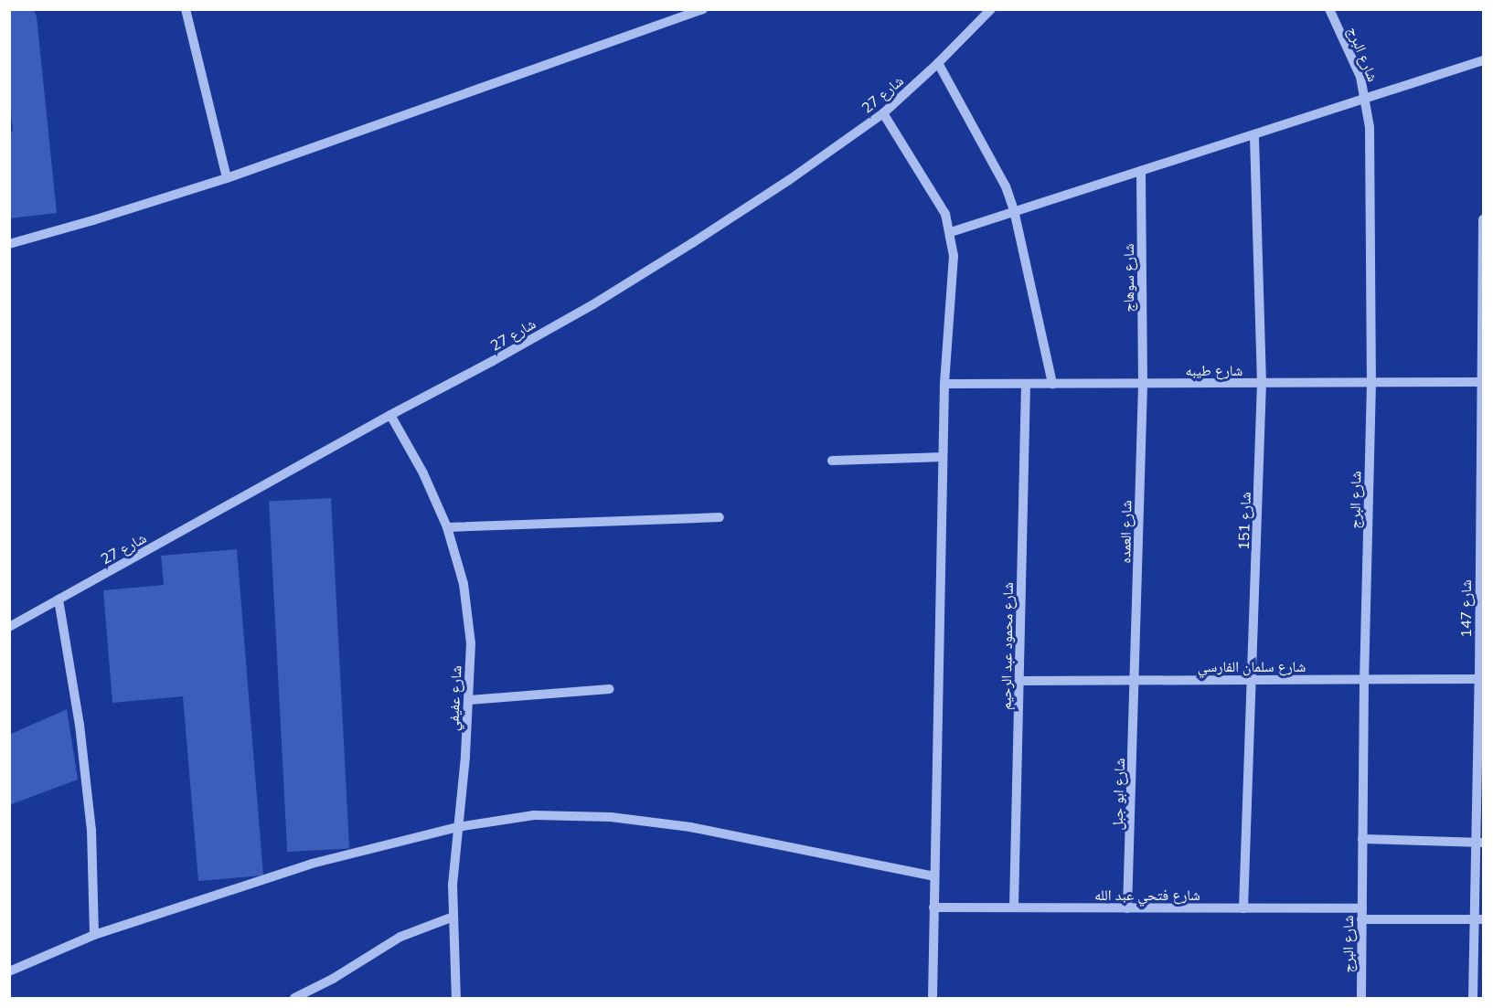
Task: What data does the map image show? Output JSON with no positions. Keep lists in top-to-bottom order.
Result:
{
  "streets": {
    "street": [
      "شارع البرج",
      "شارع 27",
      "شارع سوهاج",
      "شارع طيبه",
      "شارع 151",
      "شارع العمده",
      "شارع 147",
      "شارع محمود عبد الرحيم",
      "شارع سلمان الفارسي",
      "شارع عفيفي",
      "شارع ابو جبل",
      "شارع فتحي عبد الله"
    ]
  },
  "crossings": [
    ["شارع البرج", "شارع طيبه"],
    ["شارع البرج", "شارع سلمان الفارسي"],
    ["شارع البرج", "شارع فتحي عبد الله"],
    ["شارع 27", "شارع عفيفي"],
    ["شارع سوهاج", "شارع طيبه"],
    ["شارع سوهاج", "شارع العمده"],
    ["شارع طيبه", "شارع 151"],
    ["شارع طيبه", "شارع العمده"],
    ["شارع طيبه", "شارع 147"],
    ["شارع طيبه", "شارع محمود عبد الرحيم"],
    ["شارع 151", "شارع سلمان الفارسي"],
    ["شارع 151", "شارع فتحي عبد الله"],
    ["شارع العمده", "شارع سلمان الفارسي"],
    ["شارع العمده", "شارع ابو جبل"],
    ["شارع 147", "شارع سلمان الفارسي"],
    ["شارع 147", "شارع فتحي عبد الله"],
    ["شارع محمود عبد الرحيم", "شارع سلمان الفارسي"],
    ["شارع محمود عبد الرحيم", "شارع فتحي عبد الله"],
    ["شارع سلمان الفارسي", "شارع ابو جبل"],
    ["شارع ابو جبل", "شارع فتحي عبد الله"]
  ]
}
